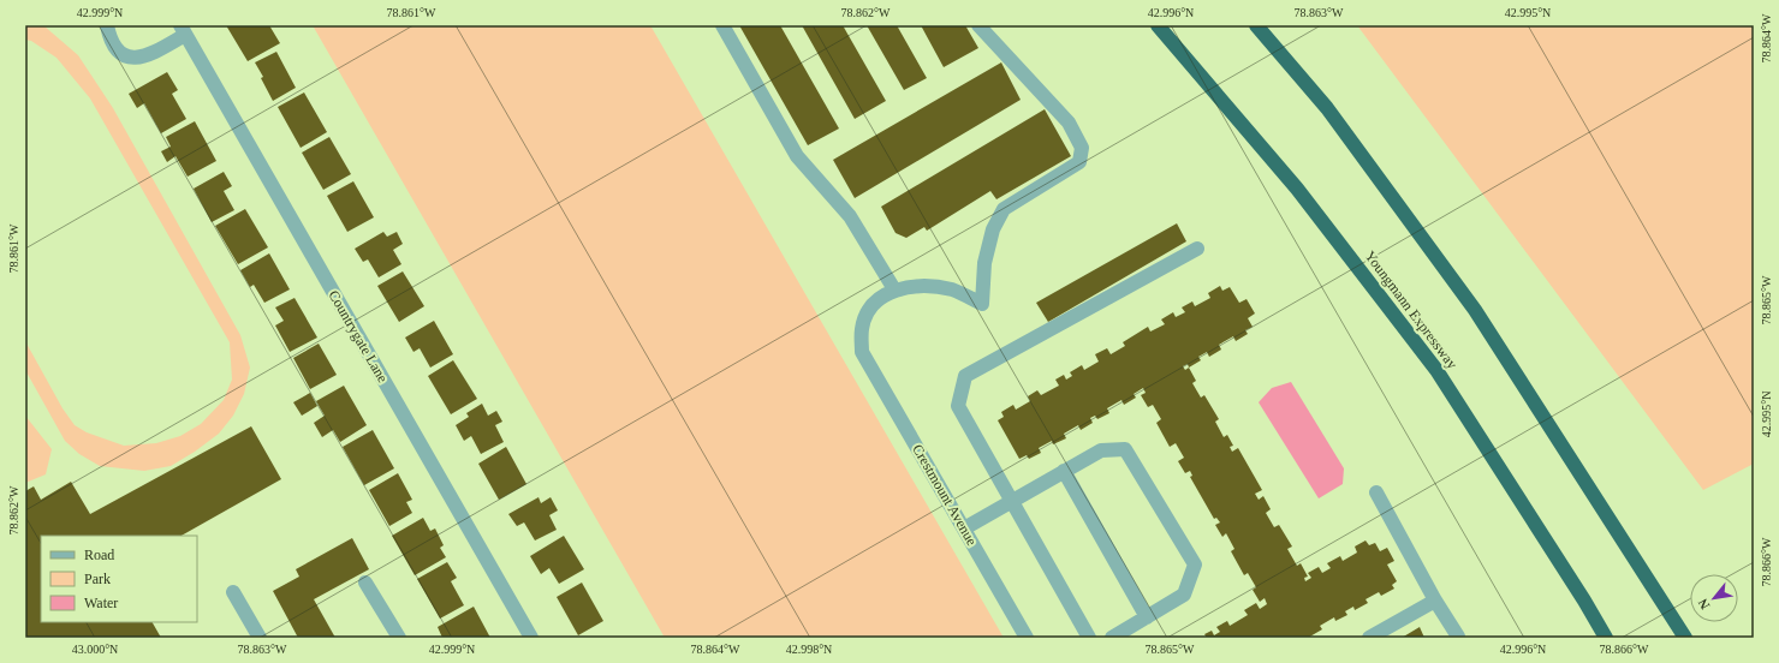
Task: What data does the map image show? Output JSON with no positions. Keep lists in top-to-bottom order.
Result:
{
  "streets": {
    "highway": ["Youngmann Expressway"],
    "street": ["Countrygate Lane", "Crestmount Avenue"]
  },
  "legend": ["Road", "Park", "Water"],
  "north": "bottom left",
  "coordinates": [
    "42.999°N",
    "78.861°W",
    "78.862°W",
    "42.996°N",
    "78.863°W",
    "42.995°N",
    "78.864°W",
    "78.865°W",
    "78.866°W",
    "43.000°N",
    "42.998°N"
  ]
}
